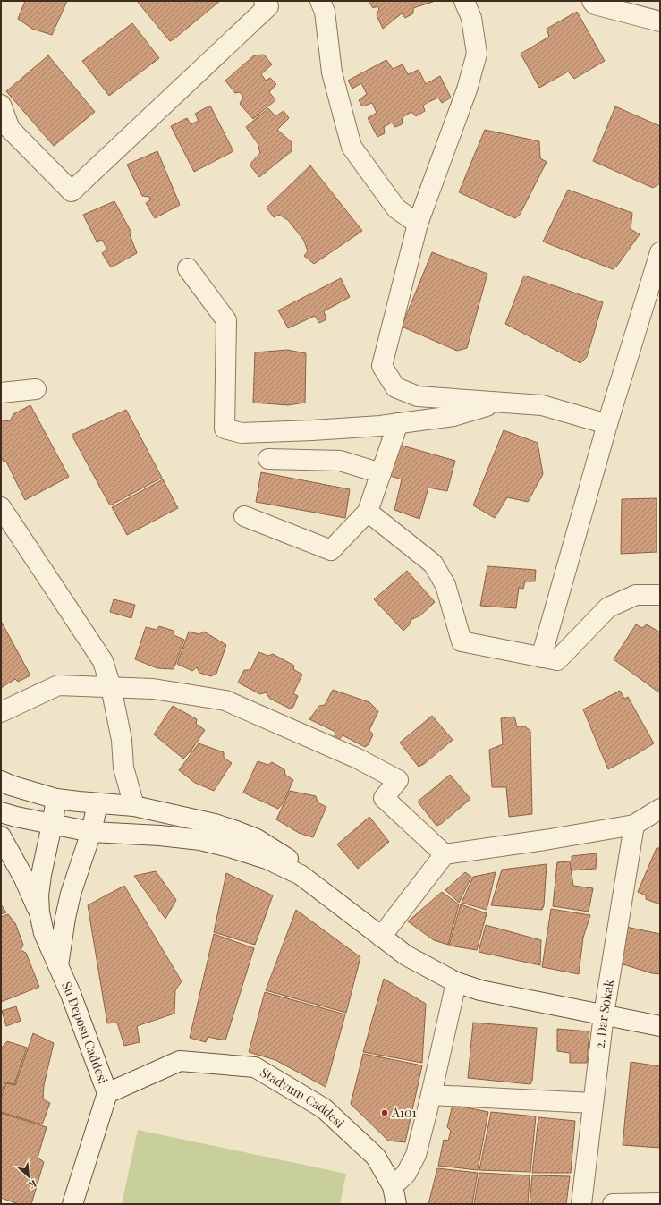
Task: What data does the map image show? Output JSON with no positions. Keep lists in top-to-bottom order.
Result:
{
  "streets": {
    "street": ["2. Dar Sokak", "Su Deposu Caddesi", "Stadyum Caddesi"]
  },
  "crossings": [
    ["Su Deposu Caddesi", "Stadyum Caddesi"]
  ],
  "places": ["A101"],
  "north": "bottom right"
}
